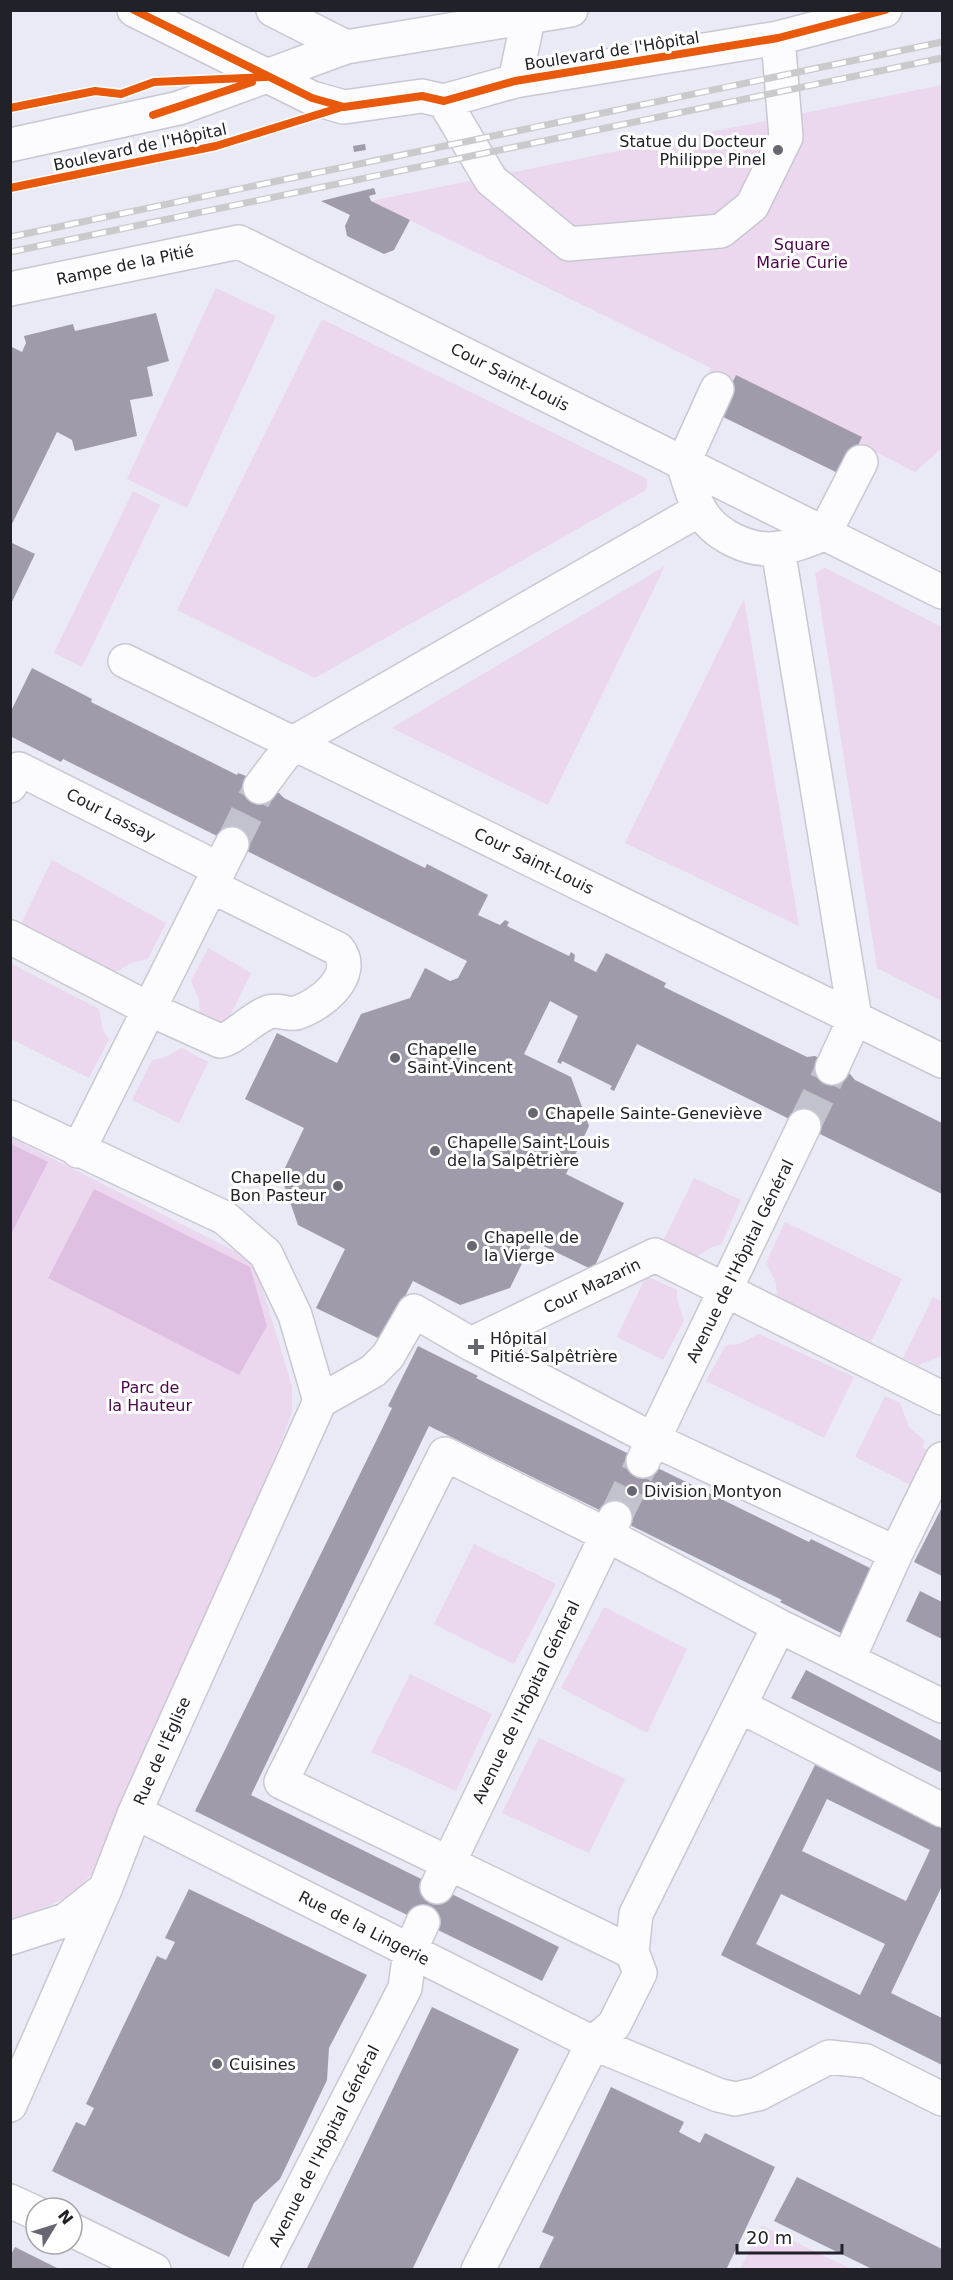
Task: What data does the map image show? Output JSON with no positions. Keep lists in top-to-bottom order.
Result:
{
  "streets": {
    "main road": [
      "Boulevard de l'Hôpital",
      "Rampe de la Pitié",
      "Cour Saint-Louis",
      "Cour Lassay",
      "Avenue de l'Hôpital Général",
      "Cour Mazarin",
      "Rue de l'Église",
      "Rue de la Lingerie"
    ]
  },
  "crossings": [
    ["Rampe de la Pitié", "Cour Saint-Louis"],
    ["Avenue de l'Hôpital Général", "Cour Mazarin"],
    ["Avenue de l'Hôpital Général", "Rue de la Lingerie"],
    ["Rue de l'Église", "Rue de la Lingerie"]
  ],
  "parks": ["Square Marie Curie", "Parc de la Hauteur"],
  "places": {
    "other": [
      "Statue du Docteur Philippe Pinel",
      "Chapelle Saint-Vincent",
      "Chapelle Sainte-Geneviève",
      "Chapelle Saint-Louis de la Salpêtrière",
      "Chapelle du Bon Pasteur",
      "Chapelle de la Vierge",
      "Division Montyon",
      "Cuisines"
    ],
    "health": ["Hôpital Pitié-Salpêtrière"]
  },
  "scale_bar": "20 m",
  "north": "top right"
}
